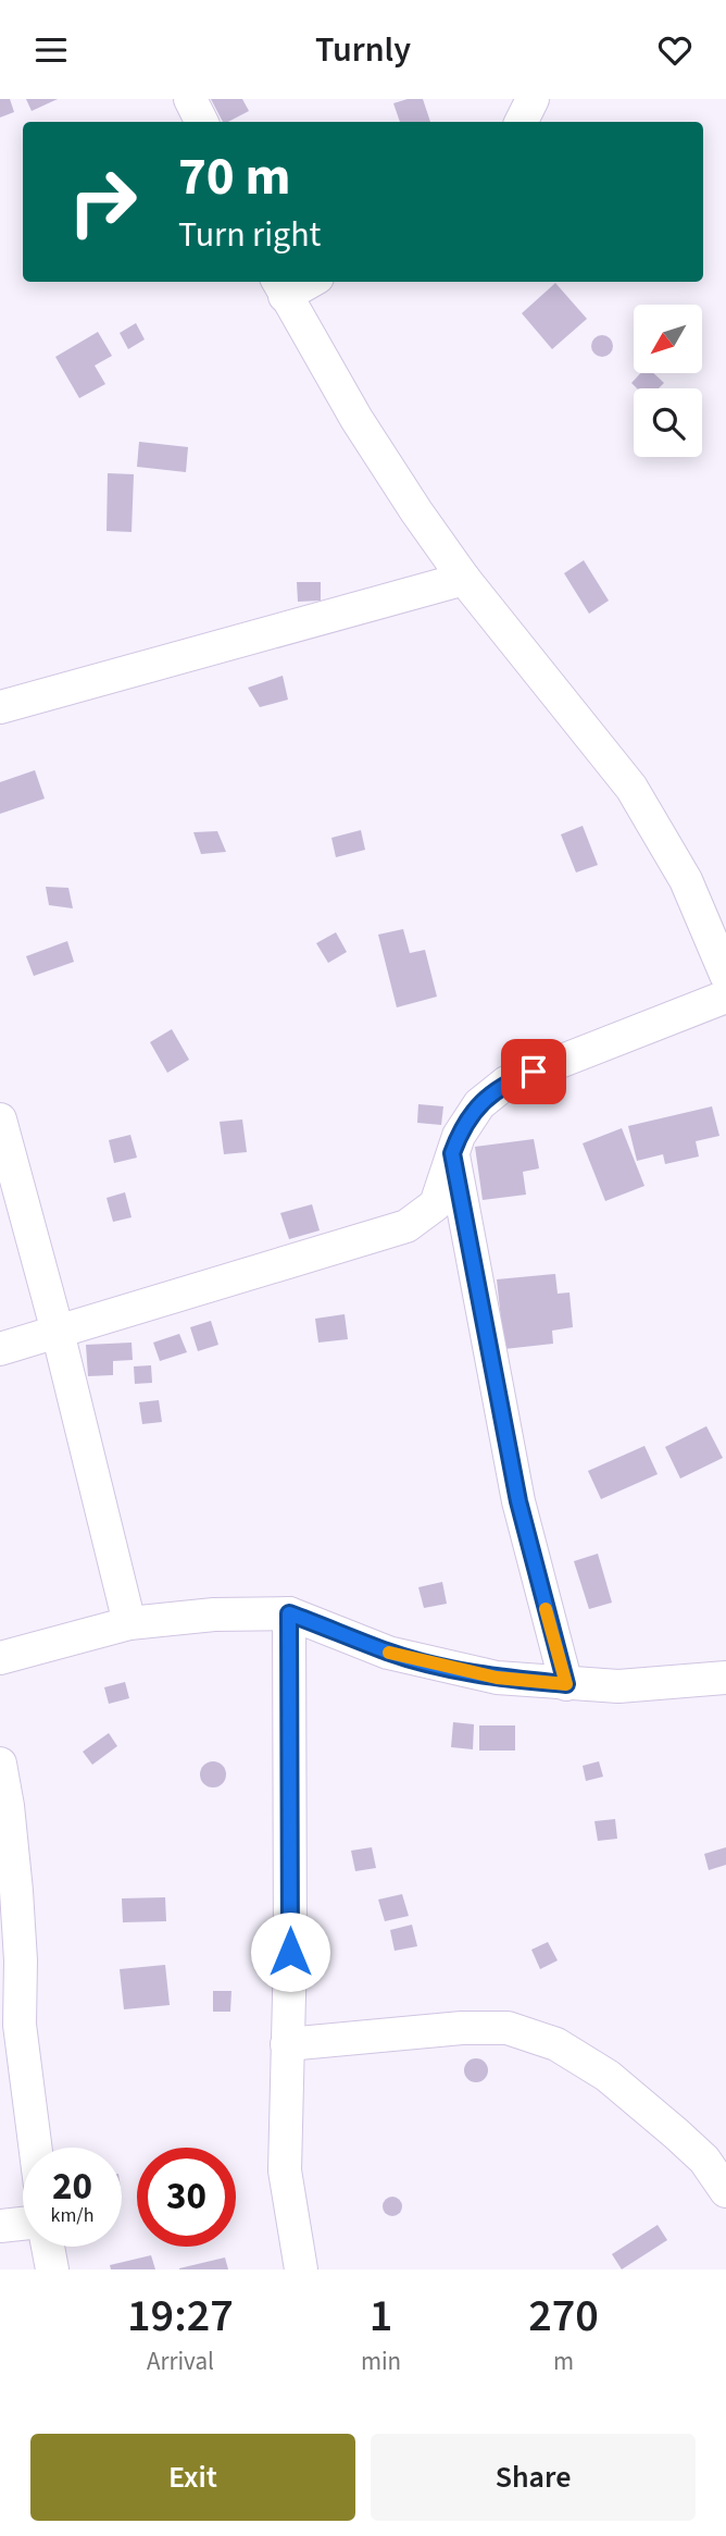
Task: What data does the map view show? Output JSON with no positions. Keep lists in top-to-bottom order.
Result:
{
  "north": "bottom left",
  "page": {
    "header": "Turnly",
    "turn": ["70 m", "Turn right"],
    "speed": "20 km/h",
    "limit": "30",
    "eta": [
      "19:27",
      "Arrival",
      "1",
      "min",
      "270",
      "m"
    ],
    "buttons": ["Exit", "Share"]
  }
}
